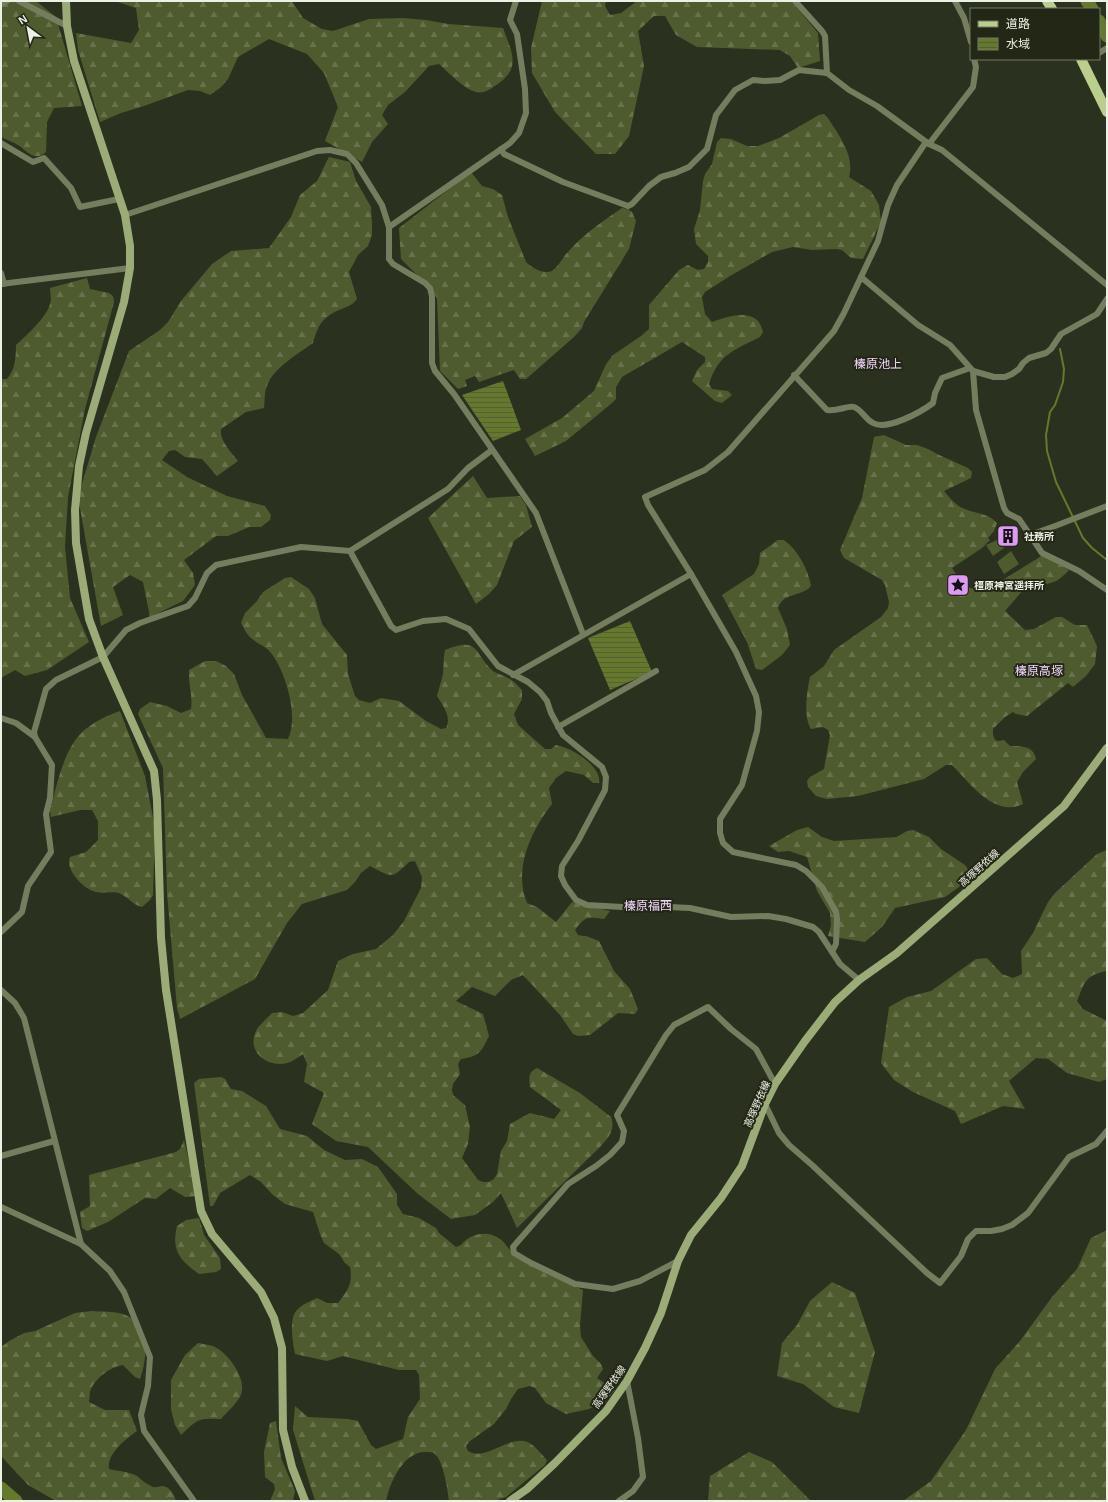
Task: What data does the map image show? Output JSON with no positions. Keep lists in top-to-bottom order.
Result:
{
  "streets": {
    "street": ["高塚野依線"]
  },
  "districts": ["榛原池上", "榛原高塚", "榛原福西"],
  "places": {
    "building": ["社務所"],
    "place": ["橿原神宮遥拝所"]
  },
  "legend": ["道路", "水域"],
  "north": "top left"
}
